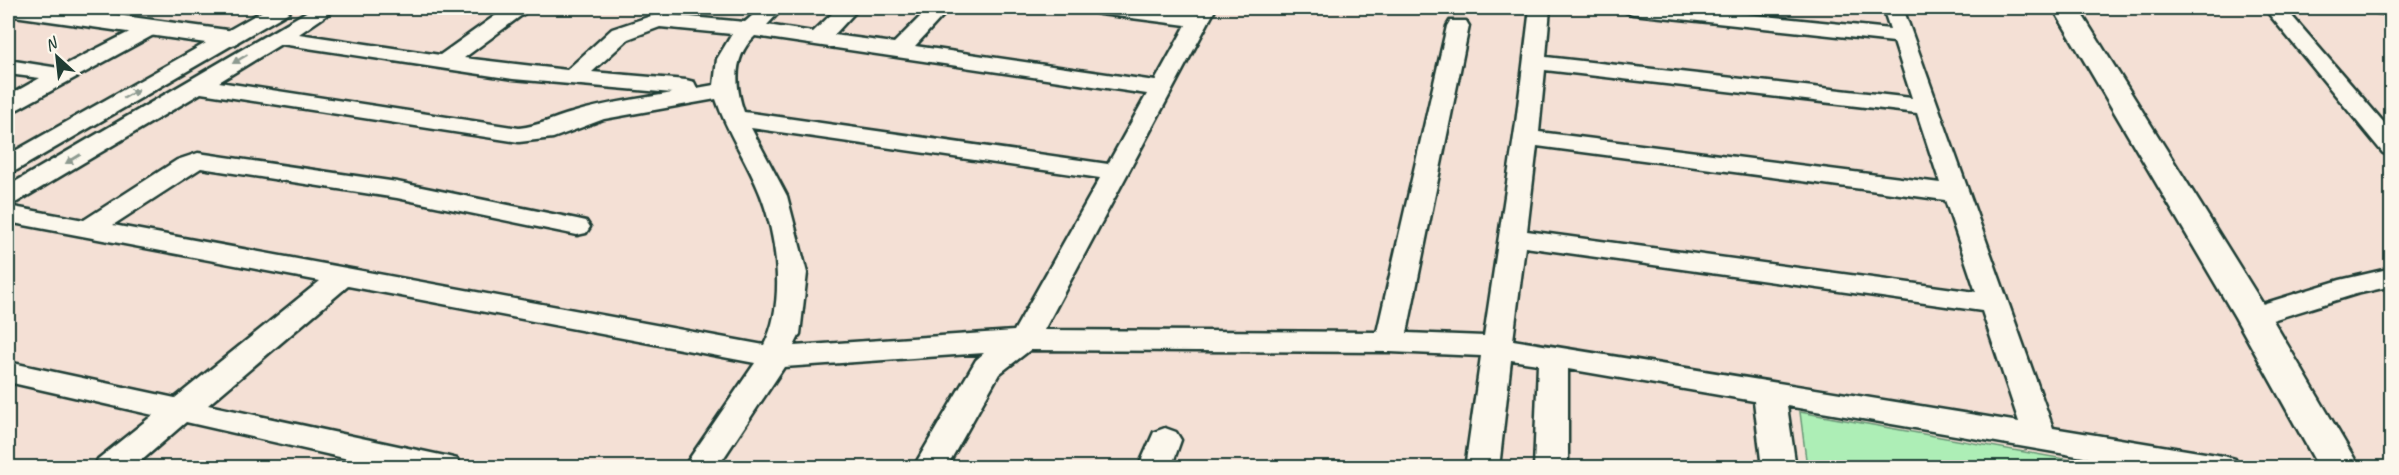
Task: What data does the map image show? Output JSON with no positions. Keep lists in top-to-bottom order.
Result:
{
  "north": "top left"
}
